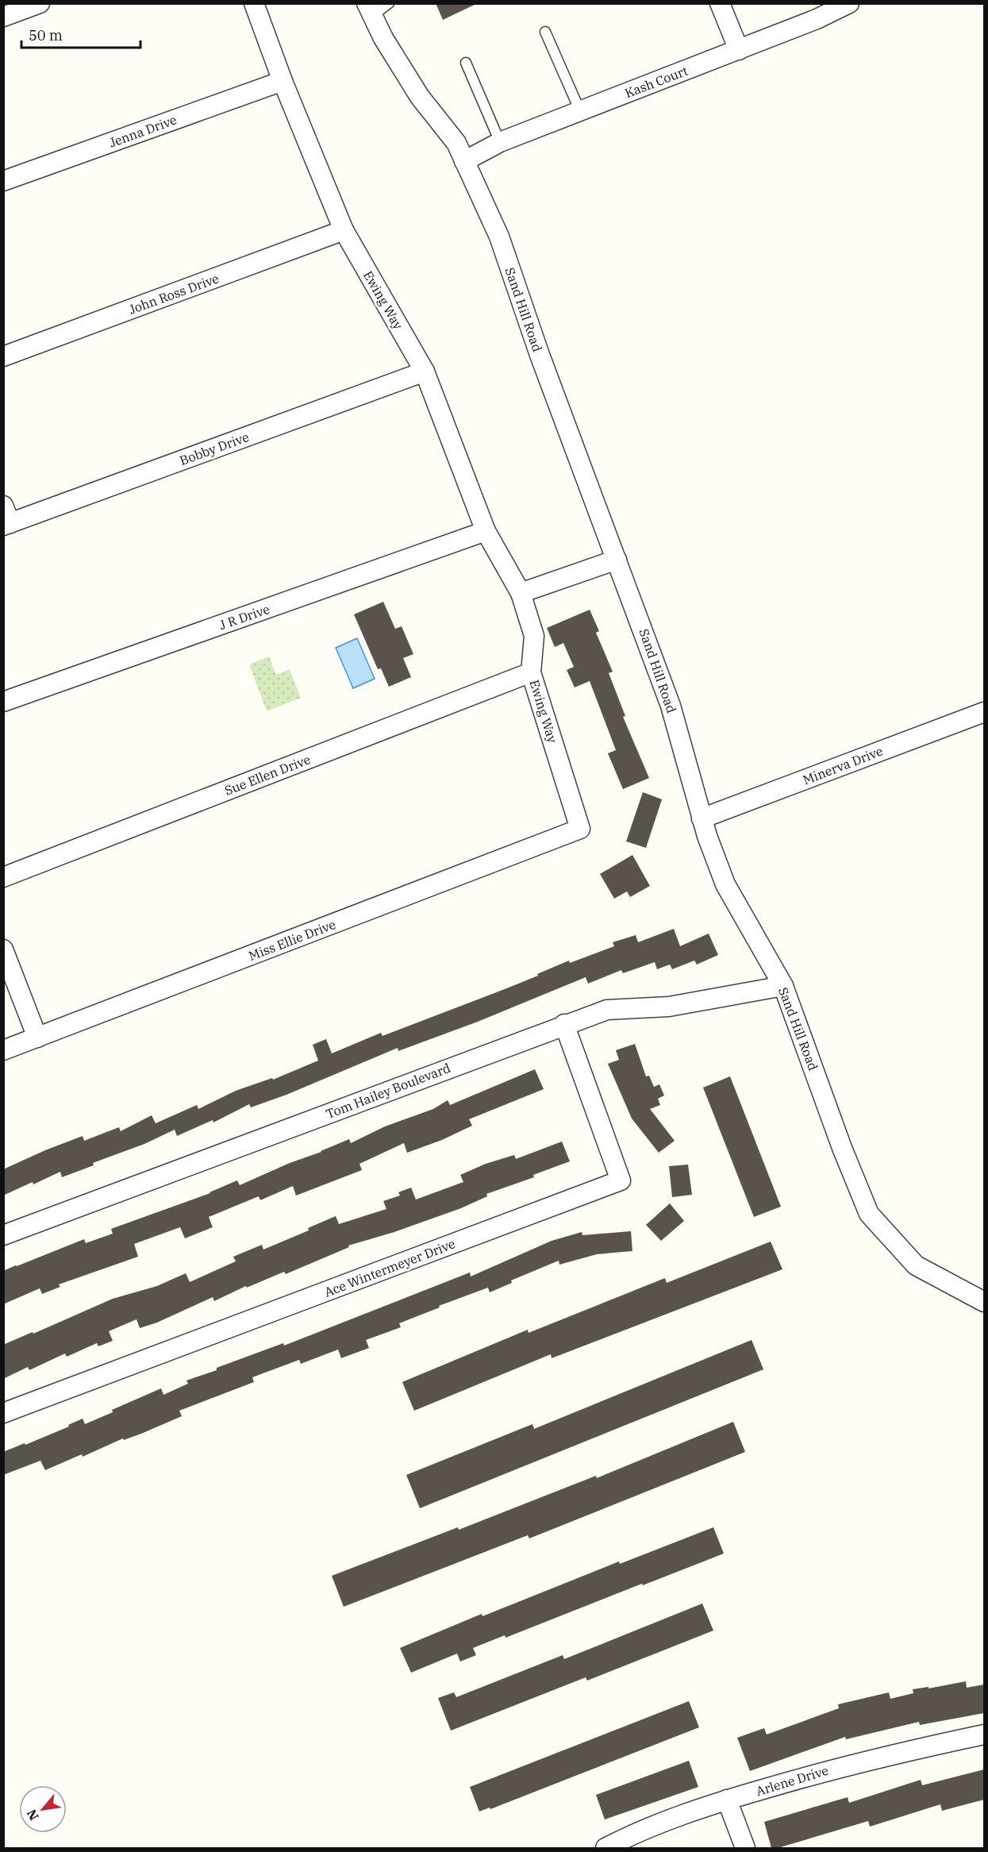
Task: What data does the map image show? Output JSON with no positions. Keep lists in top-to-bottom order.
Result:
{
  "streets": {
    "street": [
      "Kash Court",
      "Jenna Drive",
      "John Ross Drive",
      "Ewing Way",
      "Sand Hill Road",
      "Bobby Drive",
      "J R Drive",
      "Minerva Drive",
      "Sue Ellen Drive",
      "Miss Ellie Drive",
      "Tom Hailey Boulevard",
      "Ace Wintermeyer Drive",
      "Arlene Drive"
    ]
  },
  "crossings": [
    ["Kash Court", "Sand Hill Road"],
    ["Jenna Drive", "Ewing Way"],
    ["John Ross Drive", "Ewing Way"],
    ["Ewing Way", "Bobby Drive"],
    ["Ewing Way", "J R Drive"],
    ["Ewing Way", "Sue Ellen Drive"],
    ["Ewing Way", "Miss Ellie Drive"],
    ["Sand Hill Road", "Minerva Drive"],
    ["Sand Hill Road", "Tom Hailey Boulevard"],
    ["Tom Hailey Boulevard", "Ace Wintermeyer Drive"]
  ],
  "scale_bar": "50 m",
  "north": "bottom left"
}
